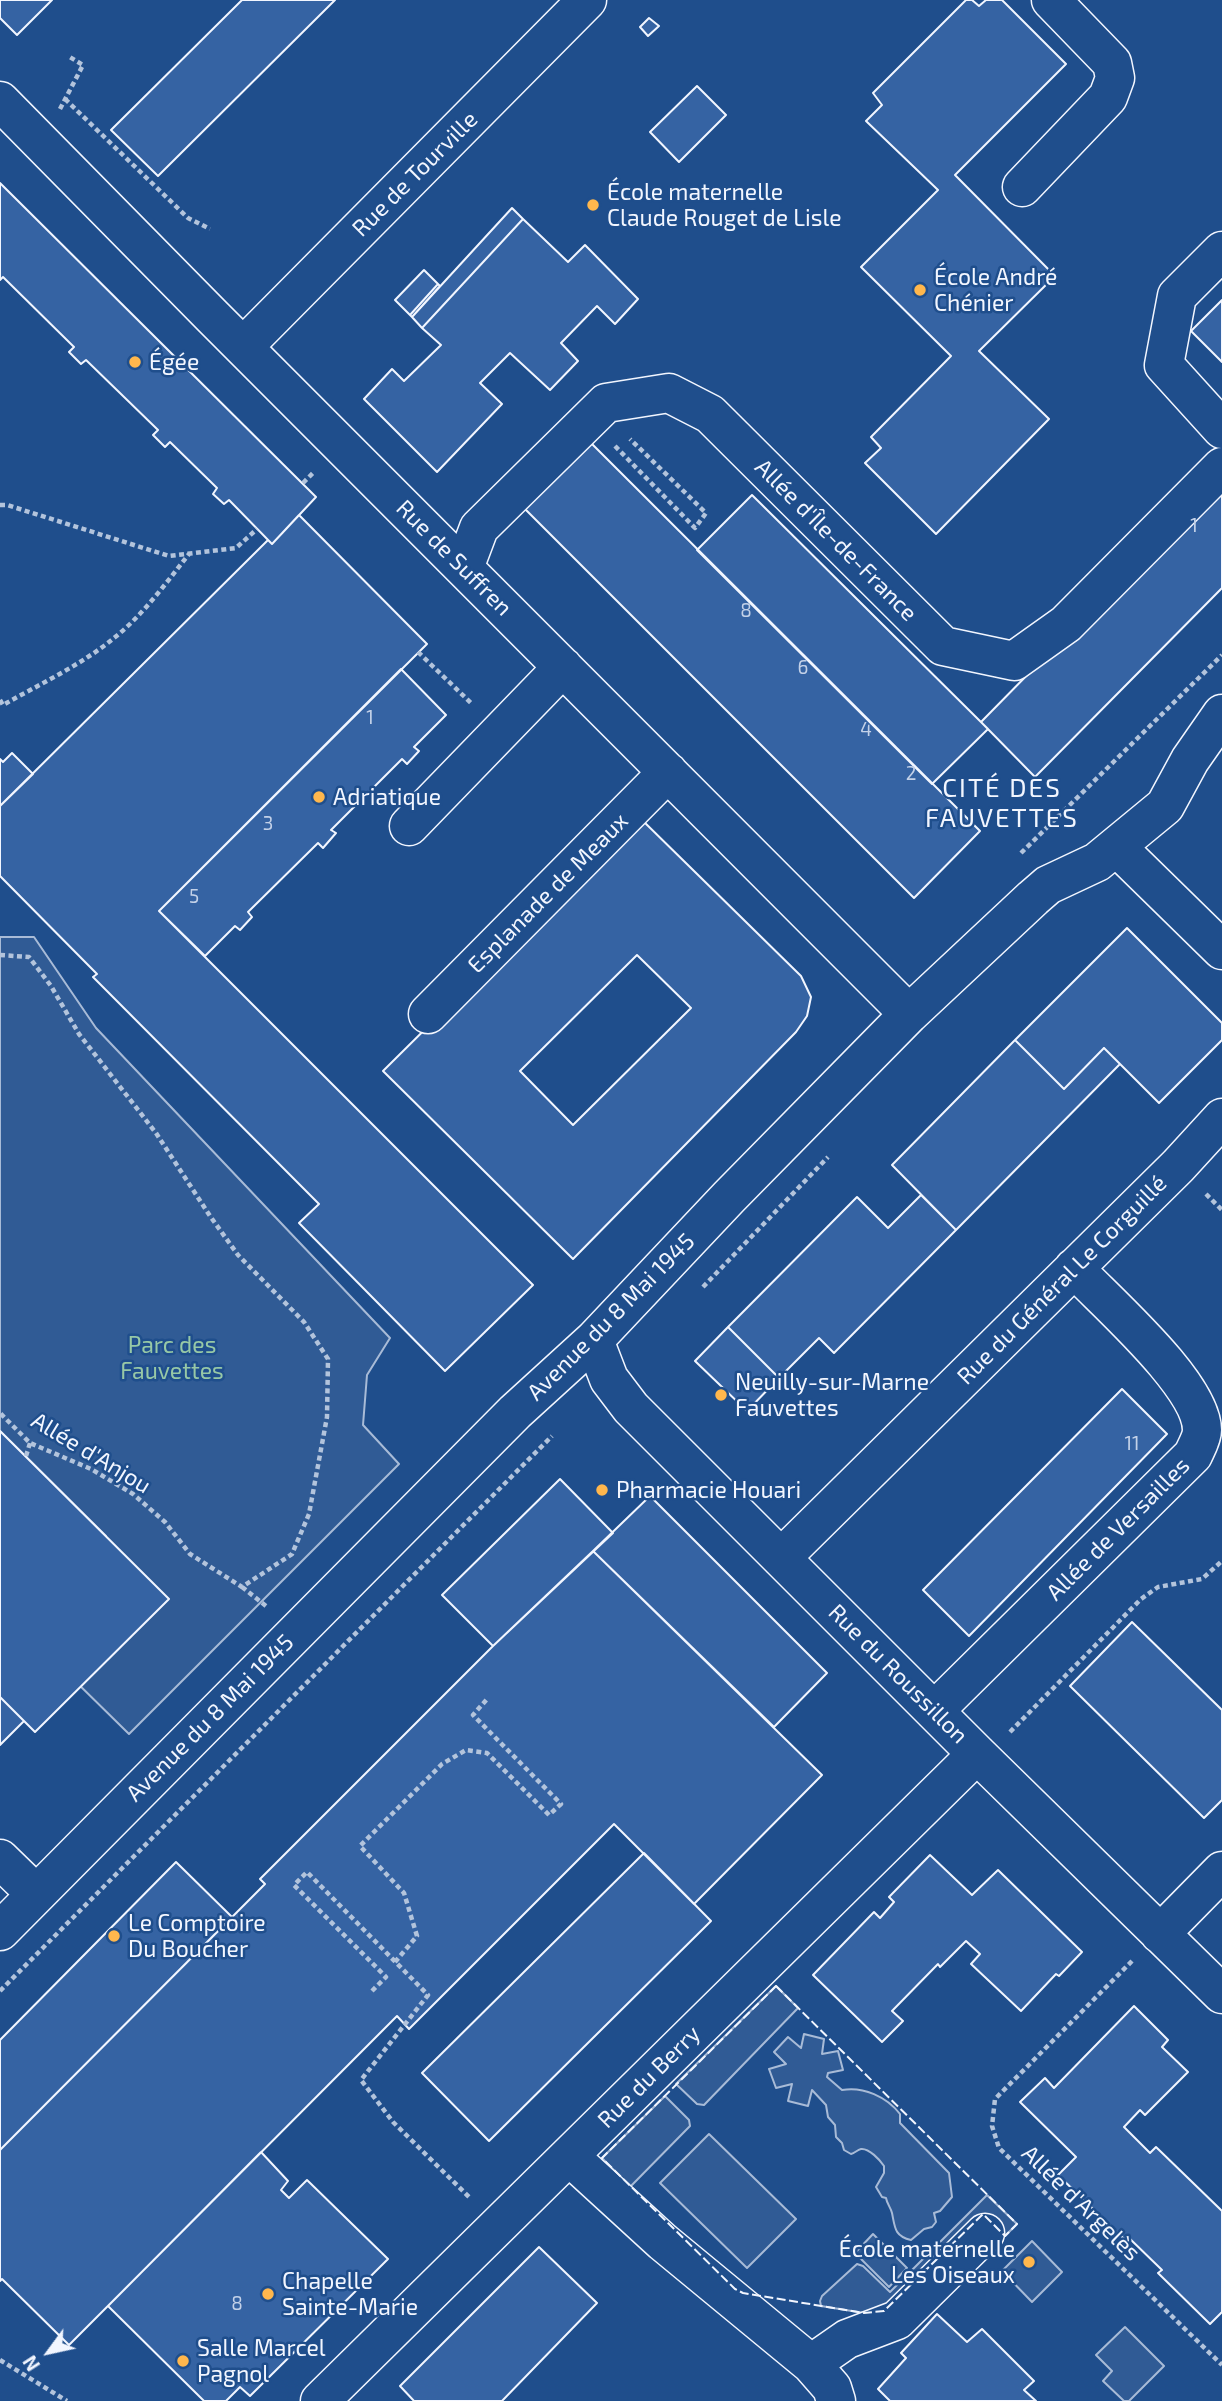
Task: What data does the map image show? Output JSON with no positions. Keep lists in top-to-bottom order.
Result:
{
  "streets": {
    "street": [
      "Rue de Tourville",
      "Allée d'Île-de-France",
      "Rue de Suffren",
      "Esplanade de Meaux",
      "Rue du Général Le Corguillé",
      "Avenue du 8 Mai 1945",
      "Allée de Versailles",
      "Rue du Roussillon",
      "Rue du Berry"
    ],
    "path": ["Allée d'Anjou", "Allée d'Argelès"]
  },
  "crossings": [
    ["Rue de Tourville", "Rue de Suffren"],
    ["Allée d'Île-de-France", "Rue de Suffren"],
    ["Rue de Suffren", "Esplanade de Meaux"],
    ["Rue de Suffren", "Avenue du 8 Mai 1945"],
    ["Rue du Général Le Corguillé", "Allée de Versailles"],
    ["Rue du Général Le Corguillé", "Rue du Roussillon"],
    ["Avenue du 8 Mai 1945", "Rue du Roussillon"],
    ["Allée de Versailles", "Rue du Roussillon"],
    ["Rue du Roussillon", "Rue du Berry"],
    ["Rue du Roussillon", "Allée d'Argelès"]
  ],
  "districts": ["CITÉ DES FAUVETTES"],
  "parks": ["Parc des Fauvettes"],
  "places": [
    "École maternelle Claude Rouget de Lisle",
    "École André Chénier",
    "Égée",
    "Adriatique",
    "Neuilly-sur-Marne Fauvettes",
    "Pharmacie Houari",
    "Le Comptoire Du Boucher",
    "École maternelle Les Oiseaux",
    "Chapelle Sainte-Marie",
    "Salle Marcel Pagnol"
  ],
  "house_numbers": [
    "1",
    "8",
    "6",
    "1",
    "4",
    "2",
    "3",
    "5",
    "11",
    "8"
  ],
  "north": "bottom left"
}
